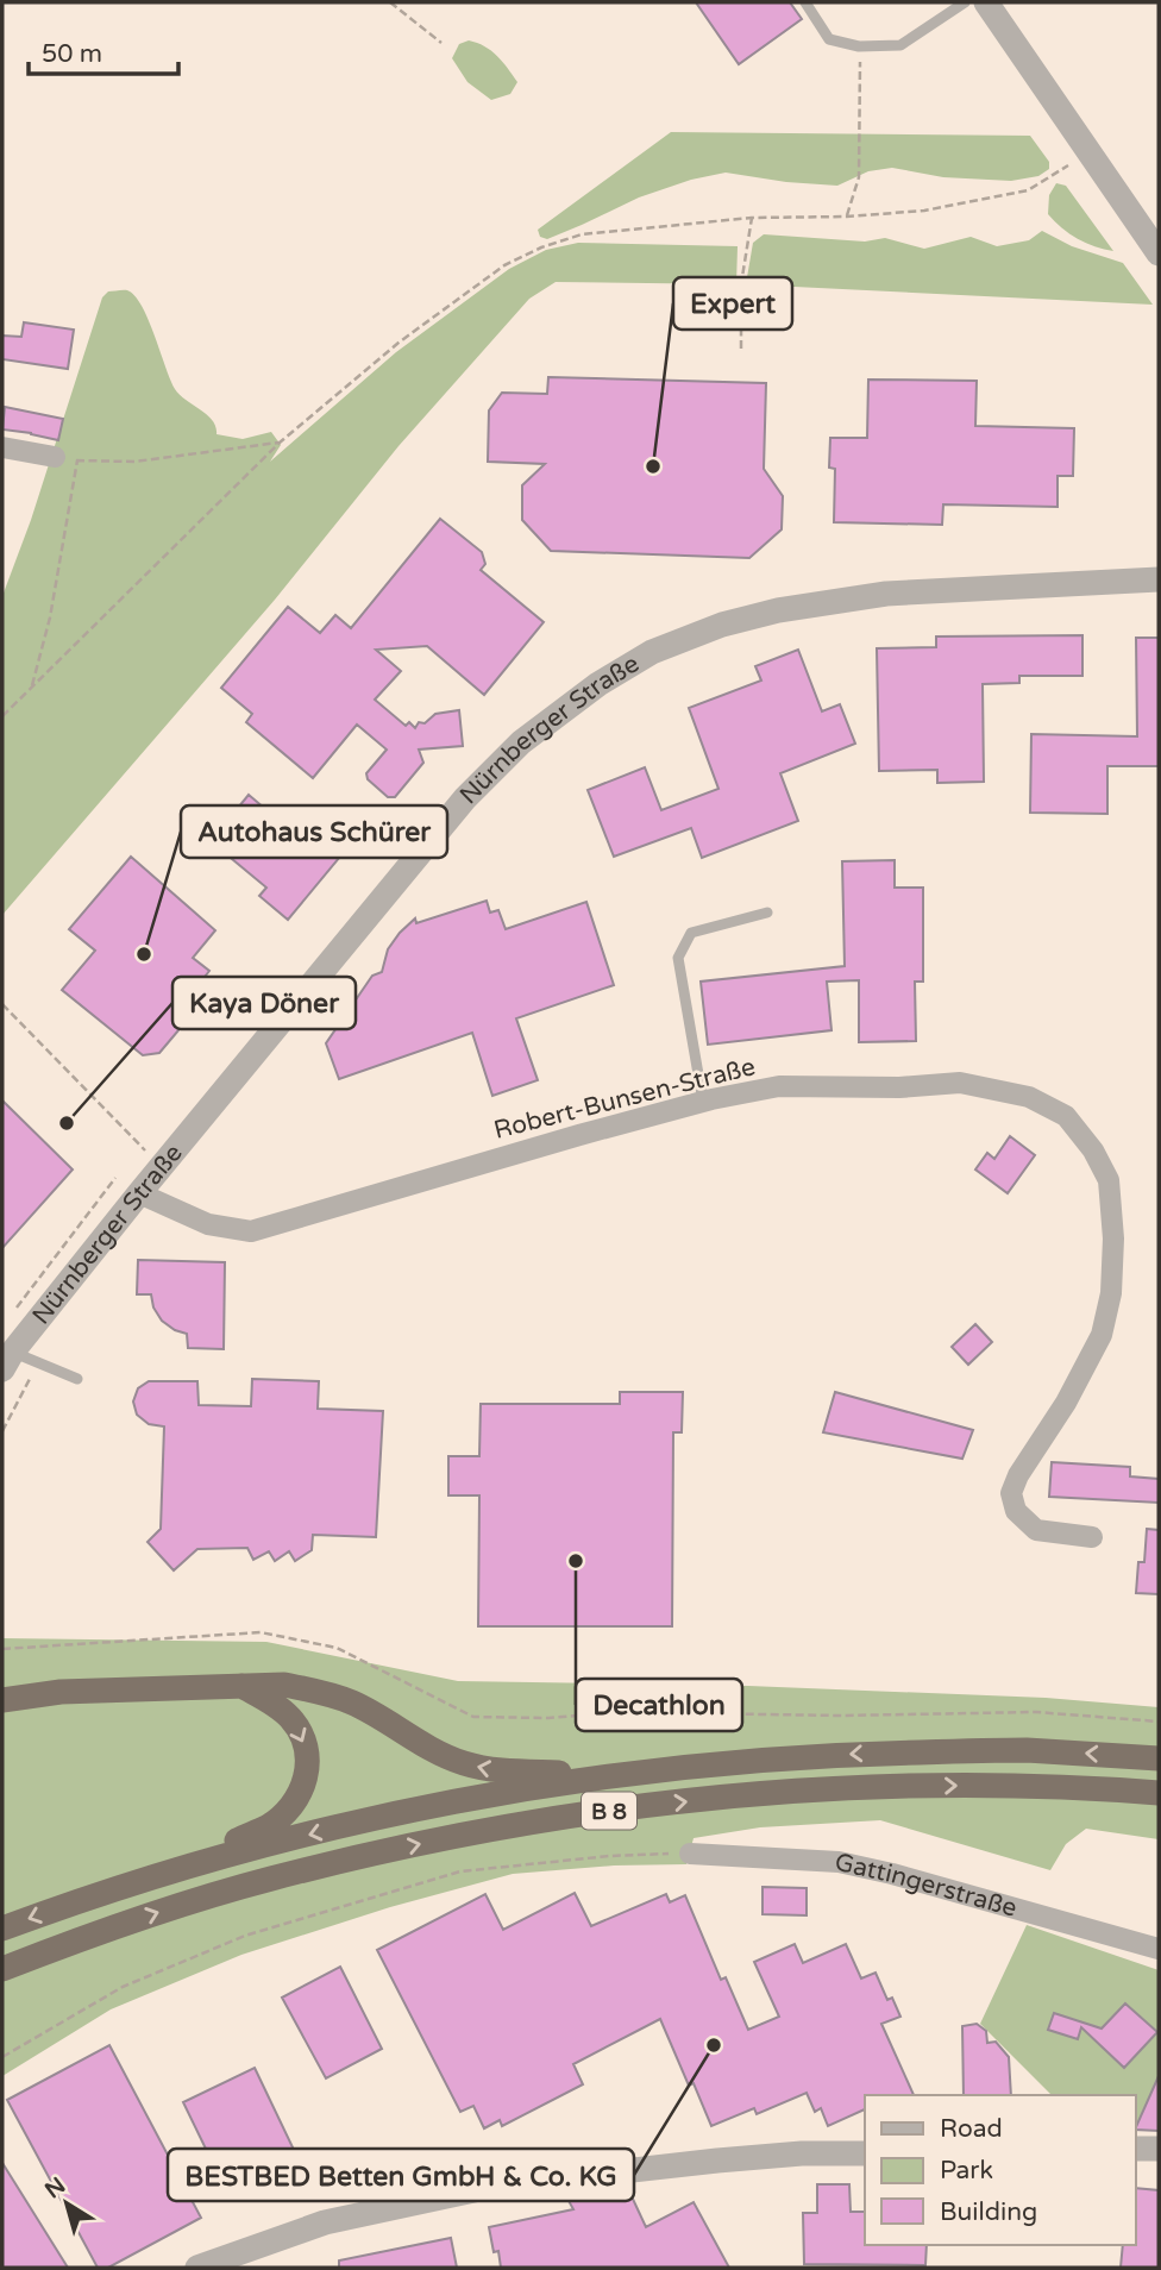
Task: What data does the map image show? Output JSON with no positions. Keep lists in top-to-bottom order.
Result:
{
  "streets": {
    "highway": ["B 8"],
    "street": ["Nürnberger Straße", "Robert-Bunsen-Straße", "Gattingerstraße"]
  },
  "crossings": [
    ["Nürnberger Straße", "Robert-Bunsen-Straße"]
  ],
  "places": [
    "Expert",
    "Autohaus Schürer",
    "Kaya Döner",
    "Decathlon",
    "BESTBED Betten GmbH & Co. KG"
  ],
  "legend": ["Road", "Park", "Building"],
  "scale_bar": "50 m",
  "north": "top left"
}
